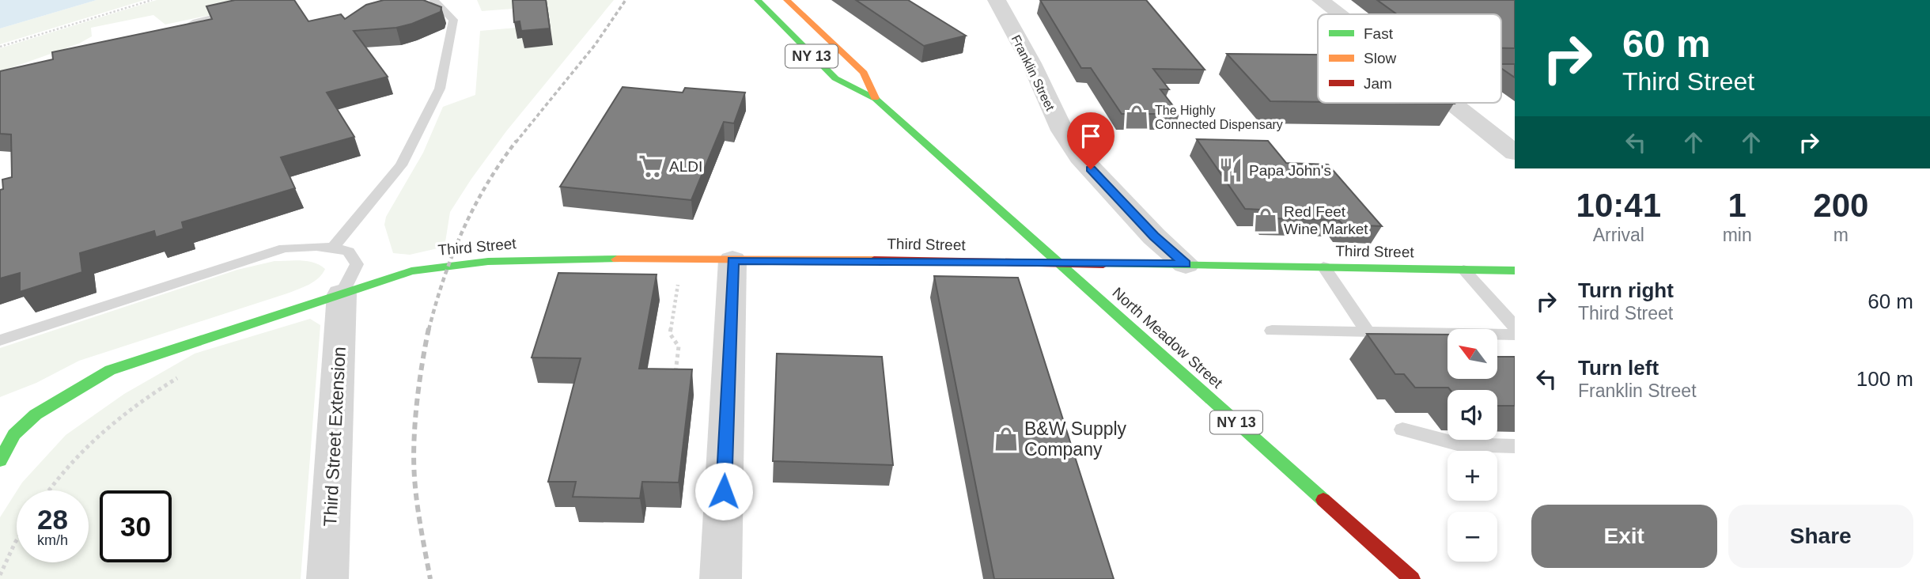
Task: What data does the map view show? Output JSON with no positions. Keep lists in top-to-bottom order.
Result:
{
  "streets": {
    "main road": ["NY 13", "Third Street", "North Meadow Street"],
    "street": ["Franklin Street", "Third Street Extension"]
  },
  "crossings": [
    ["Franklin Street", "Third Street"],
    ["Third Street", "North Meadow Street"],
    ["Third Street", "Third Street Extension"]
  ],
  "places": {
    "shop": ["The Highly Connected Dispensary", "Red Feet Wine Market", "B&W Supply Company"],
    "supermarket": ["ALDI"],
    "restaurant": ["Papa John's"]
  },
  "legend": ["Fast", "Slow", "Jam"],
  "north": "top left",
  "page": {
    "turn": ["60 m", "Third Street"],
    "eta": [
      "10:41",
      "Arrival",
      "1",
      "min",
      "200",
      "m"
    ],
    "list": [
      {
        "name": "Turn right",
        "note": "Third Street",
        "value": "60 m"
      },
      {
        "name": "Turn left",
        "note": "Franklin Street",
        "value": "100 m"
      }
    ],
    "map_buttons": ["+", "−"],
    "speed": "28 km/h",
    "limit": "30",
    "buttons": ["Exit", "Share"]
  }
}
